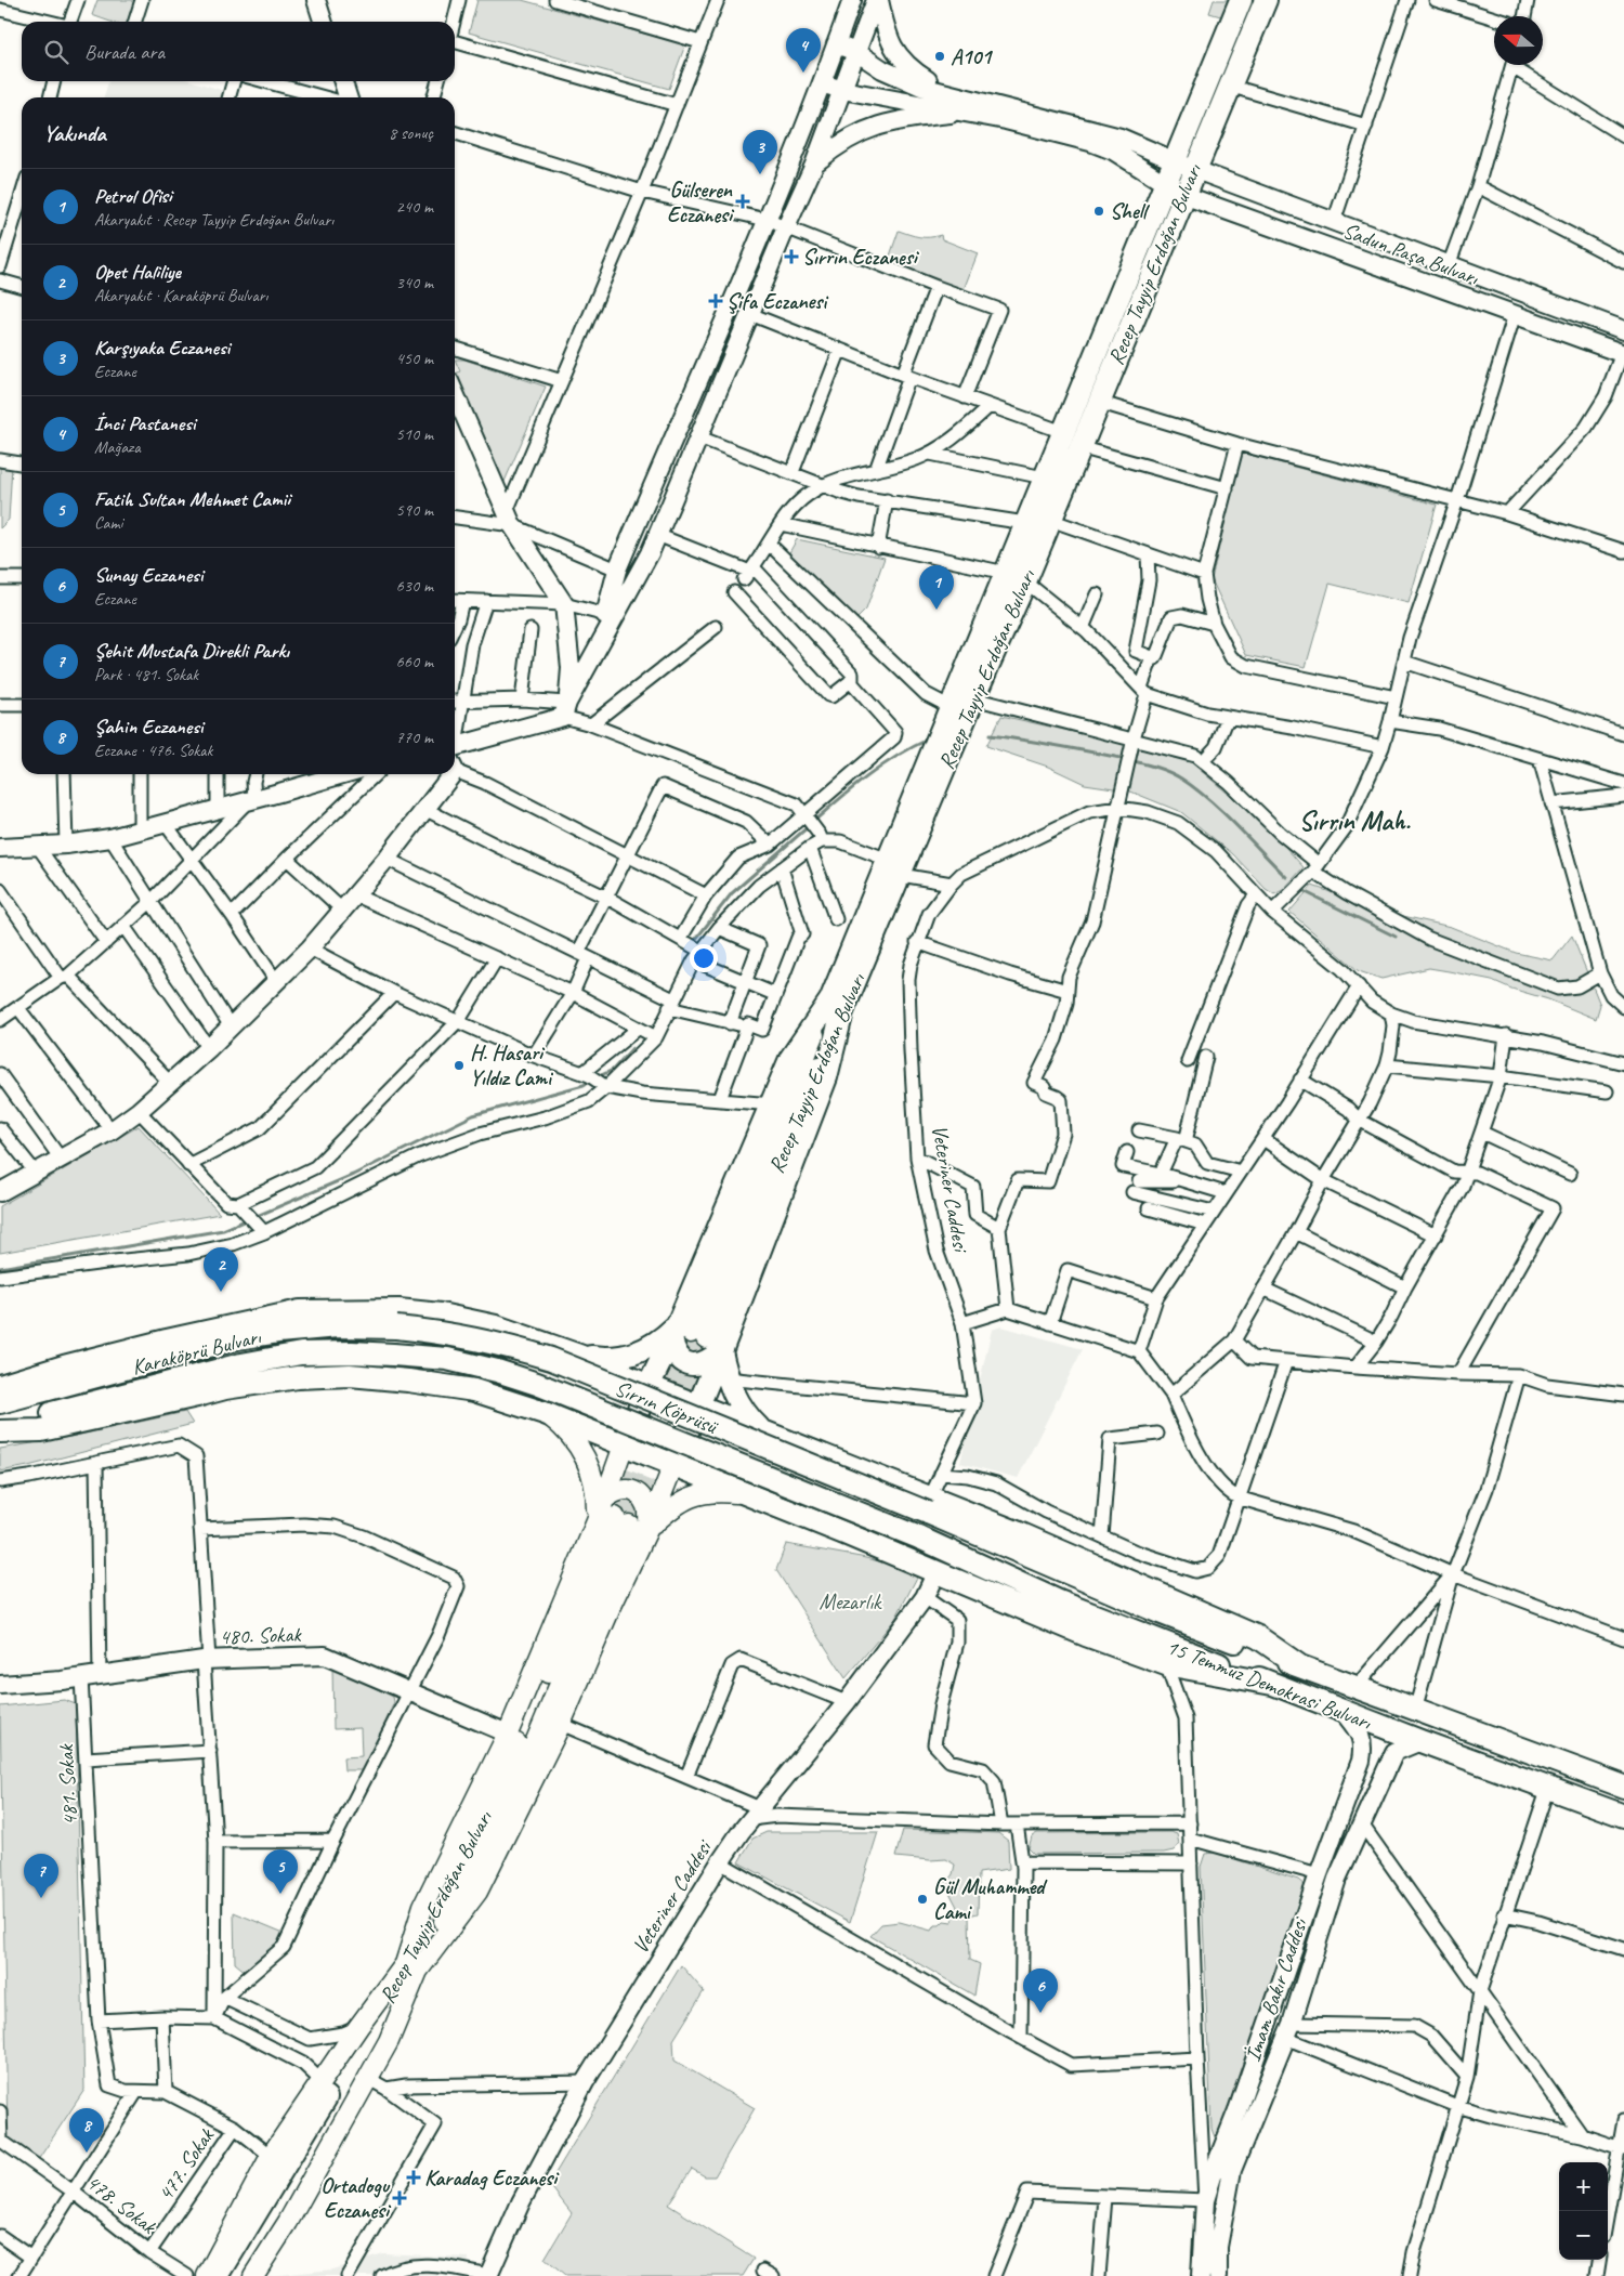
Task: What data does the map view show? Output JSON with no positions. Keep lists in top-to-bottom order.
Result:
{
  "streets": {
    "highway": [
      "Recep Tayyip Erdoğan Bulvarı",
      "Karaköprü Bulvarı",
      "Sırrın Köprüsü",
      "15 Temmuz Demokrasi Bulvarı"
    ],
    "street": [
      "Sadun Paşa Bulvarı",
      "Veteriner Caddesi",
      "480. Sokak",
      "481. Sokak",
      "İmam Bakır Caddesi",
      "477. Sokak",
      "478. Sokak"
    ]
  },
  "crossings": [
    ["Sadun Paşa Bulvarı", "Recep Tayyip Erdoğan Bulvarı"],
    ["Karaköprü Bulvarı", "Sırrın Köprüsü"],
    ["Sırrın Köprüsü", "15 Temmuz Demokrasi Bulvarı"],
    ["480. Sokak", "481. Sokak"],
    ["15 Temmuz Demokrasi Bulvarı", "İmam Bakır Caddesi"],
    ["477. Sokak", "478. Sokak"]
  ],
  "districts": ["Sırrın Mah."],
  "parks": ["Mezarlık"],
  "places": {
    "other": [
      "A101",
      "Shell",
      "H. Hasari Yıldız Cami",
      "Gül Muhammed Cami"
    ],
    "health": [
      "Gülseren Eczanesi",
      "Sırrın Eczanesi",
      "Şifa Eczanesi",
      "Karadag Eczanesi",
      "Ortadogu Eczanesi"
    ]
  },
  "north": "left",
  "page": {
    "search": "Burada ara",
    "pins": [
      "4",
      "3",
      "1",
      "2",
      "5",
      "7",
      "6",
      "8"
    ],
    "heading": ["Yakında", "8 sonuç"],
    "list": [
      {
        "mark": "1",
        "name": "Petrol Ofisi",
        "note": "Akaryakıt · Recep Tayyip Erdoğan Bulvarı",
        "value": "240 m"
      },
      {
        "mark": "2",
        "name": "Opet Haliliye",
        "note": "Akaryakıt · Karaköprü Bulvarı",
        "value": "340 m"
      },
      {
        "mark": "3",
        "name": "Karşıyaka Eczanesi",
        "note": "Eczane",
        "value": "450 m"
      },
      {
        "mark": "4",
        "name": "İnci Pastanesi",
        "note": "Mağaza",
        "value": "510 m"
      },
      {
        "mark": "5",
        "name": "Fatih Sultan Mehmet Camii",
        "note": "Cami",
        "value": "590 m"
      },
      {
        "mark": "6",
        "name": "Sunay Eczanesi",
        "note": "Eczane",
        "value": "630 m"
      },
      {
        "mark": "7",
        "name": "Şehit Mustafa Direkli Parkı",
        "note": "Park · 481. Sokak",
        "value": "660 m"
      },
      {
        "mark": "8",
        "name": "Şahin Eczanesi",
        "note": "Eczane · 476. Sokak",
        "value": "770 m"
      }
    ],
    "map_buttons": ["+", "−"]
  }
}
